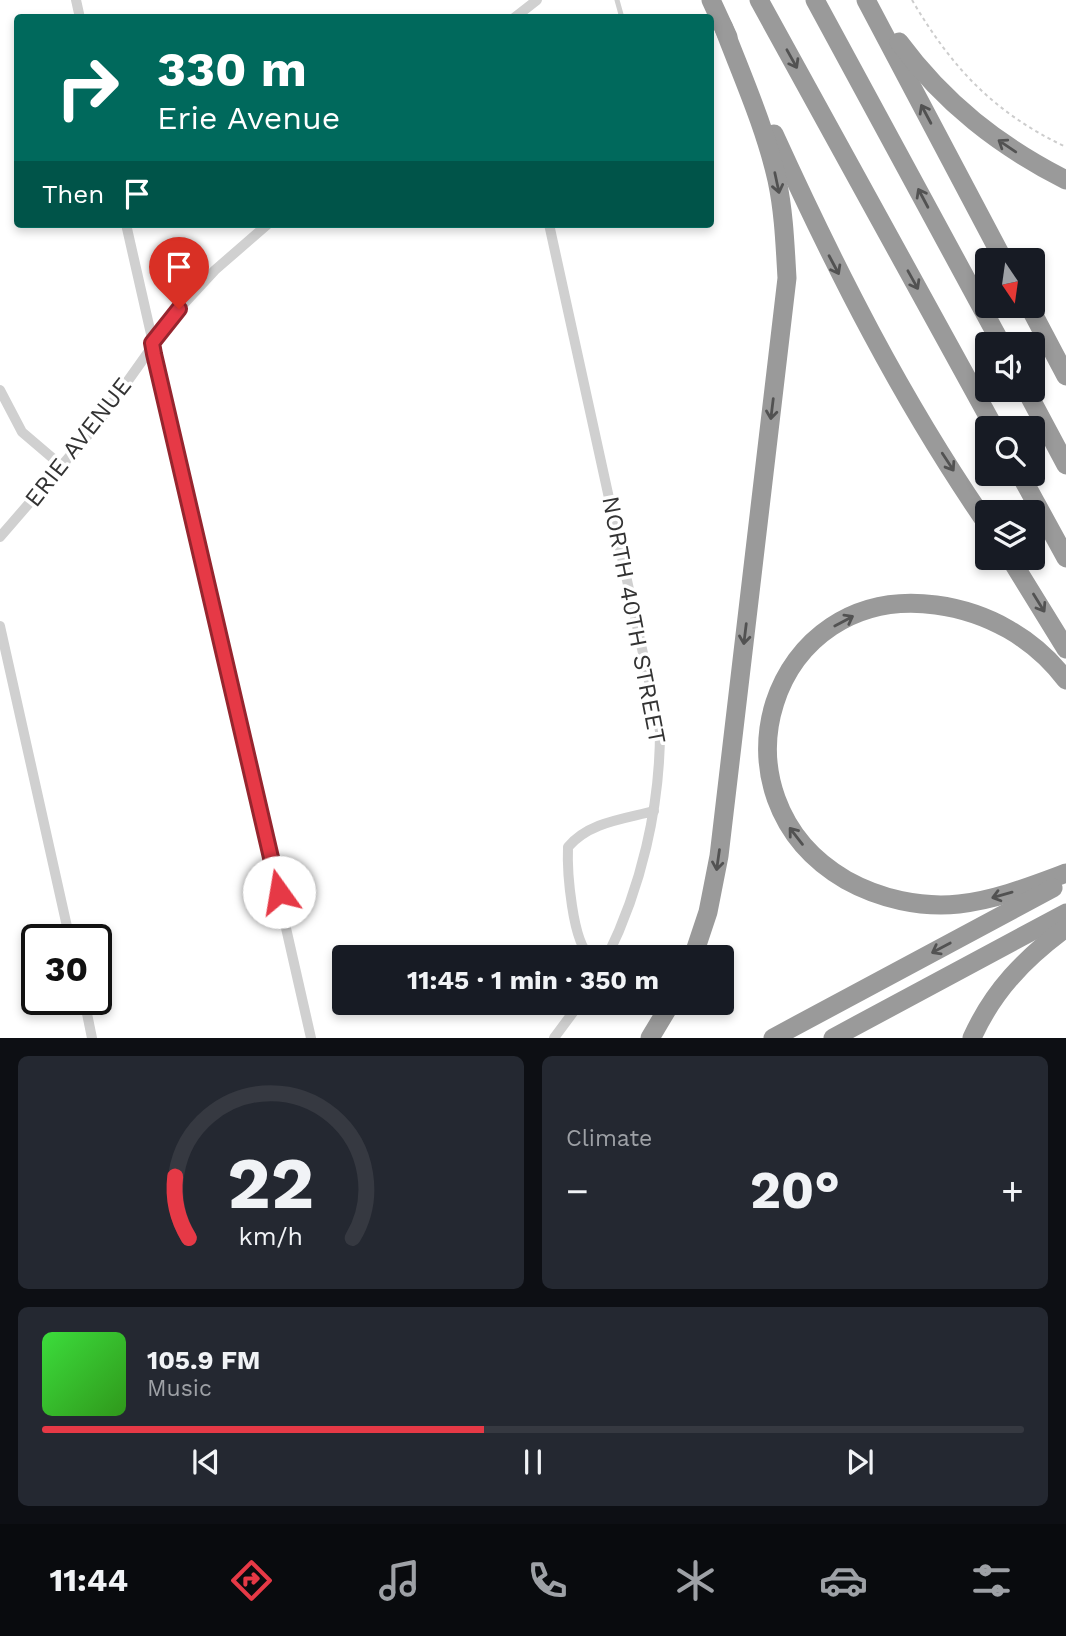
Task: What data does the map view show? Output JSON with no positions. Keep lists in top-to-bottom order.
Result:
{
  "streets": {
    "street": ["ERIE AVENUE", "NORTH 40TH STREET"]
  },
  "north": "bottom",
  "page": {
    "turn": ["330 m", "Erie Avenue"],
    "then": "Then",
    "limit": "30",
    "trip": "11:45 · 1 min · 350 m",
    "tile": "Climate",
    "heat": ["−", "20°", "+"],
    "song": ["105.9 FM", "Music"],
    "tabs": "11:44",
    "gauge": ["22", "km/h"]
  }
}
